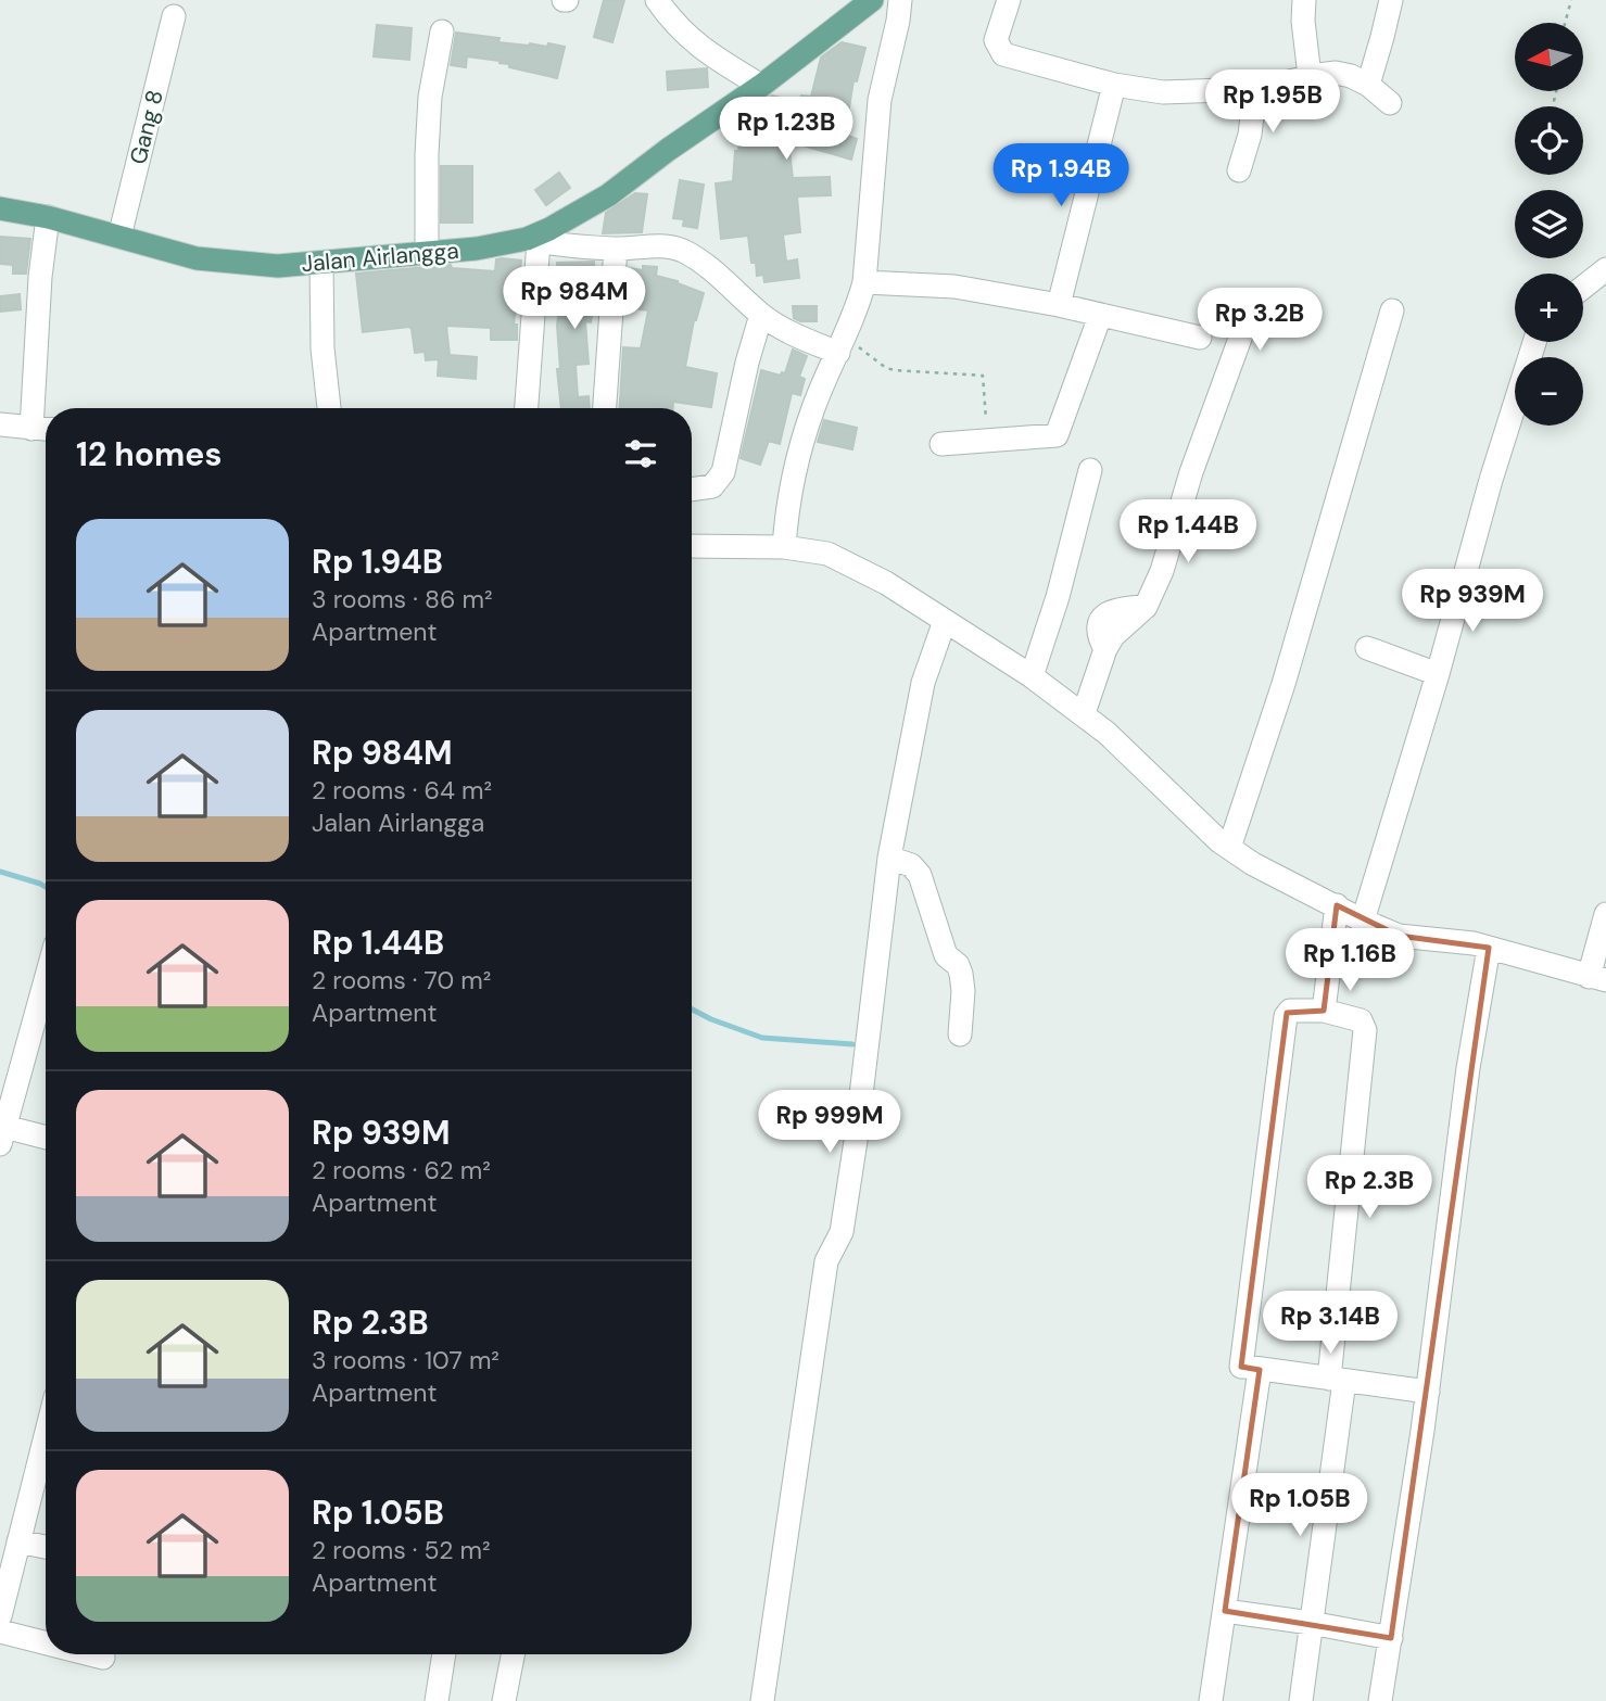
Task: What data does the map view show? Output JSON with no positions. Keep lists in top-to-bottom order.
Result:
{
  "streets": {
    "main road": ["Jalan Airlangga"],
    "street": ["Gang 8"]
  },
  "crossings": [
    ["Gang 8", "Jalan Airlangga"]
  ],
  "north": "left",
  "page": {
    "map_buttons": ["+", "−"],
    "price": [
      "Rp 1.95B",
      "Rp 1.23B",
      "Rp 1.94B",
      "Rp 984M",
      "Rp 3.2B",
      "Rp 1.44B",
      "Rp 939M",
      "Rp 1.16B",
      "Rp 999M",
      "Rp 2.3B",
      "Rp 3.14B",
      "Rp 1.05B"
    ],
    "heading": "12 homes",
    "list": [
      {
        "name": "Rp 1.94B",
        "note": "3 rooms · 86 m² · Apartment"
      },
      {
        "name": "Rp 984M",
        "note": "2 rooms · 64 m² · Jalan Airlangga"
      },
      {
        "name": "Rp 1.44B",
        "note": "2 rooms · 70 m² · Apartment"
      },
      {
        "name": "Rp 939M",
        "note": "2 rooms · 62 m² · Apartment"
      },
      {
        "name": "Rp 2.3B",
        "note": "3 rooms · 107 m² · Apartment"
      },
      {
        "name": "Rp 1.05B",
        "note": "2 rooms · 52 m² · Apartment"
      }
    ]
  }
}
